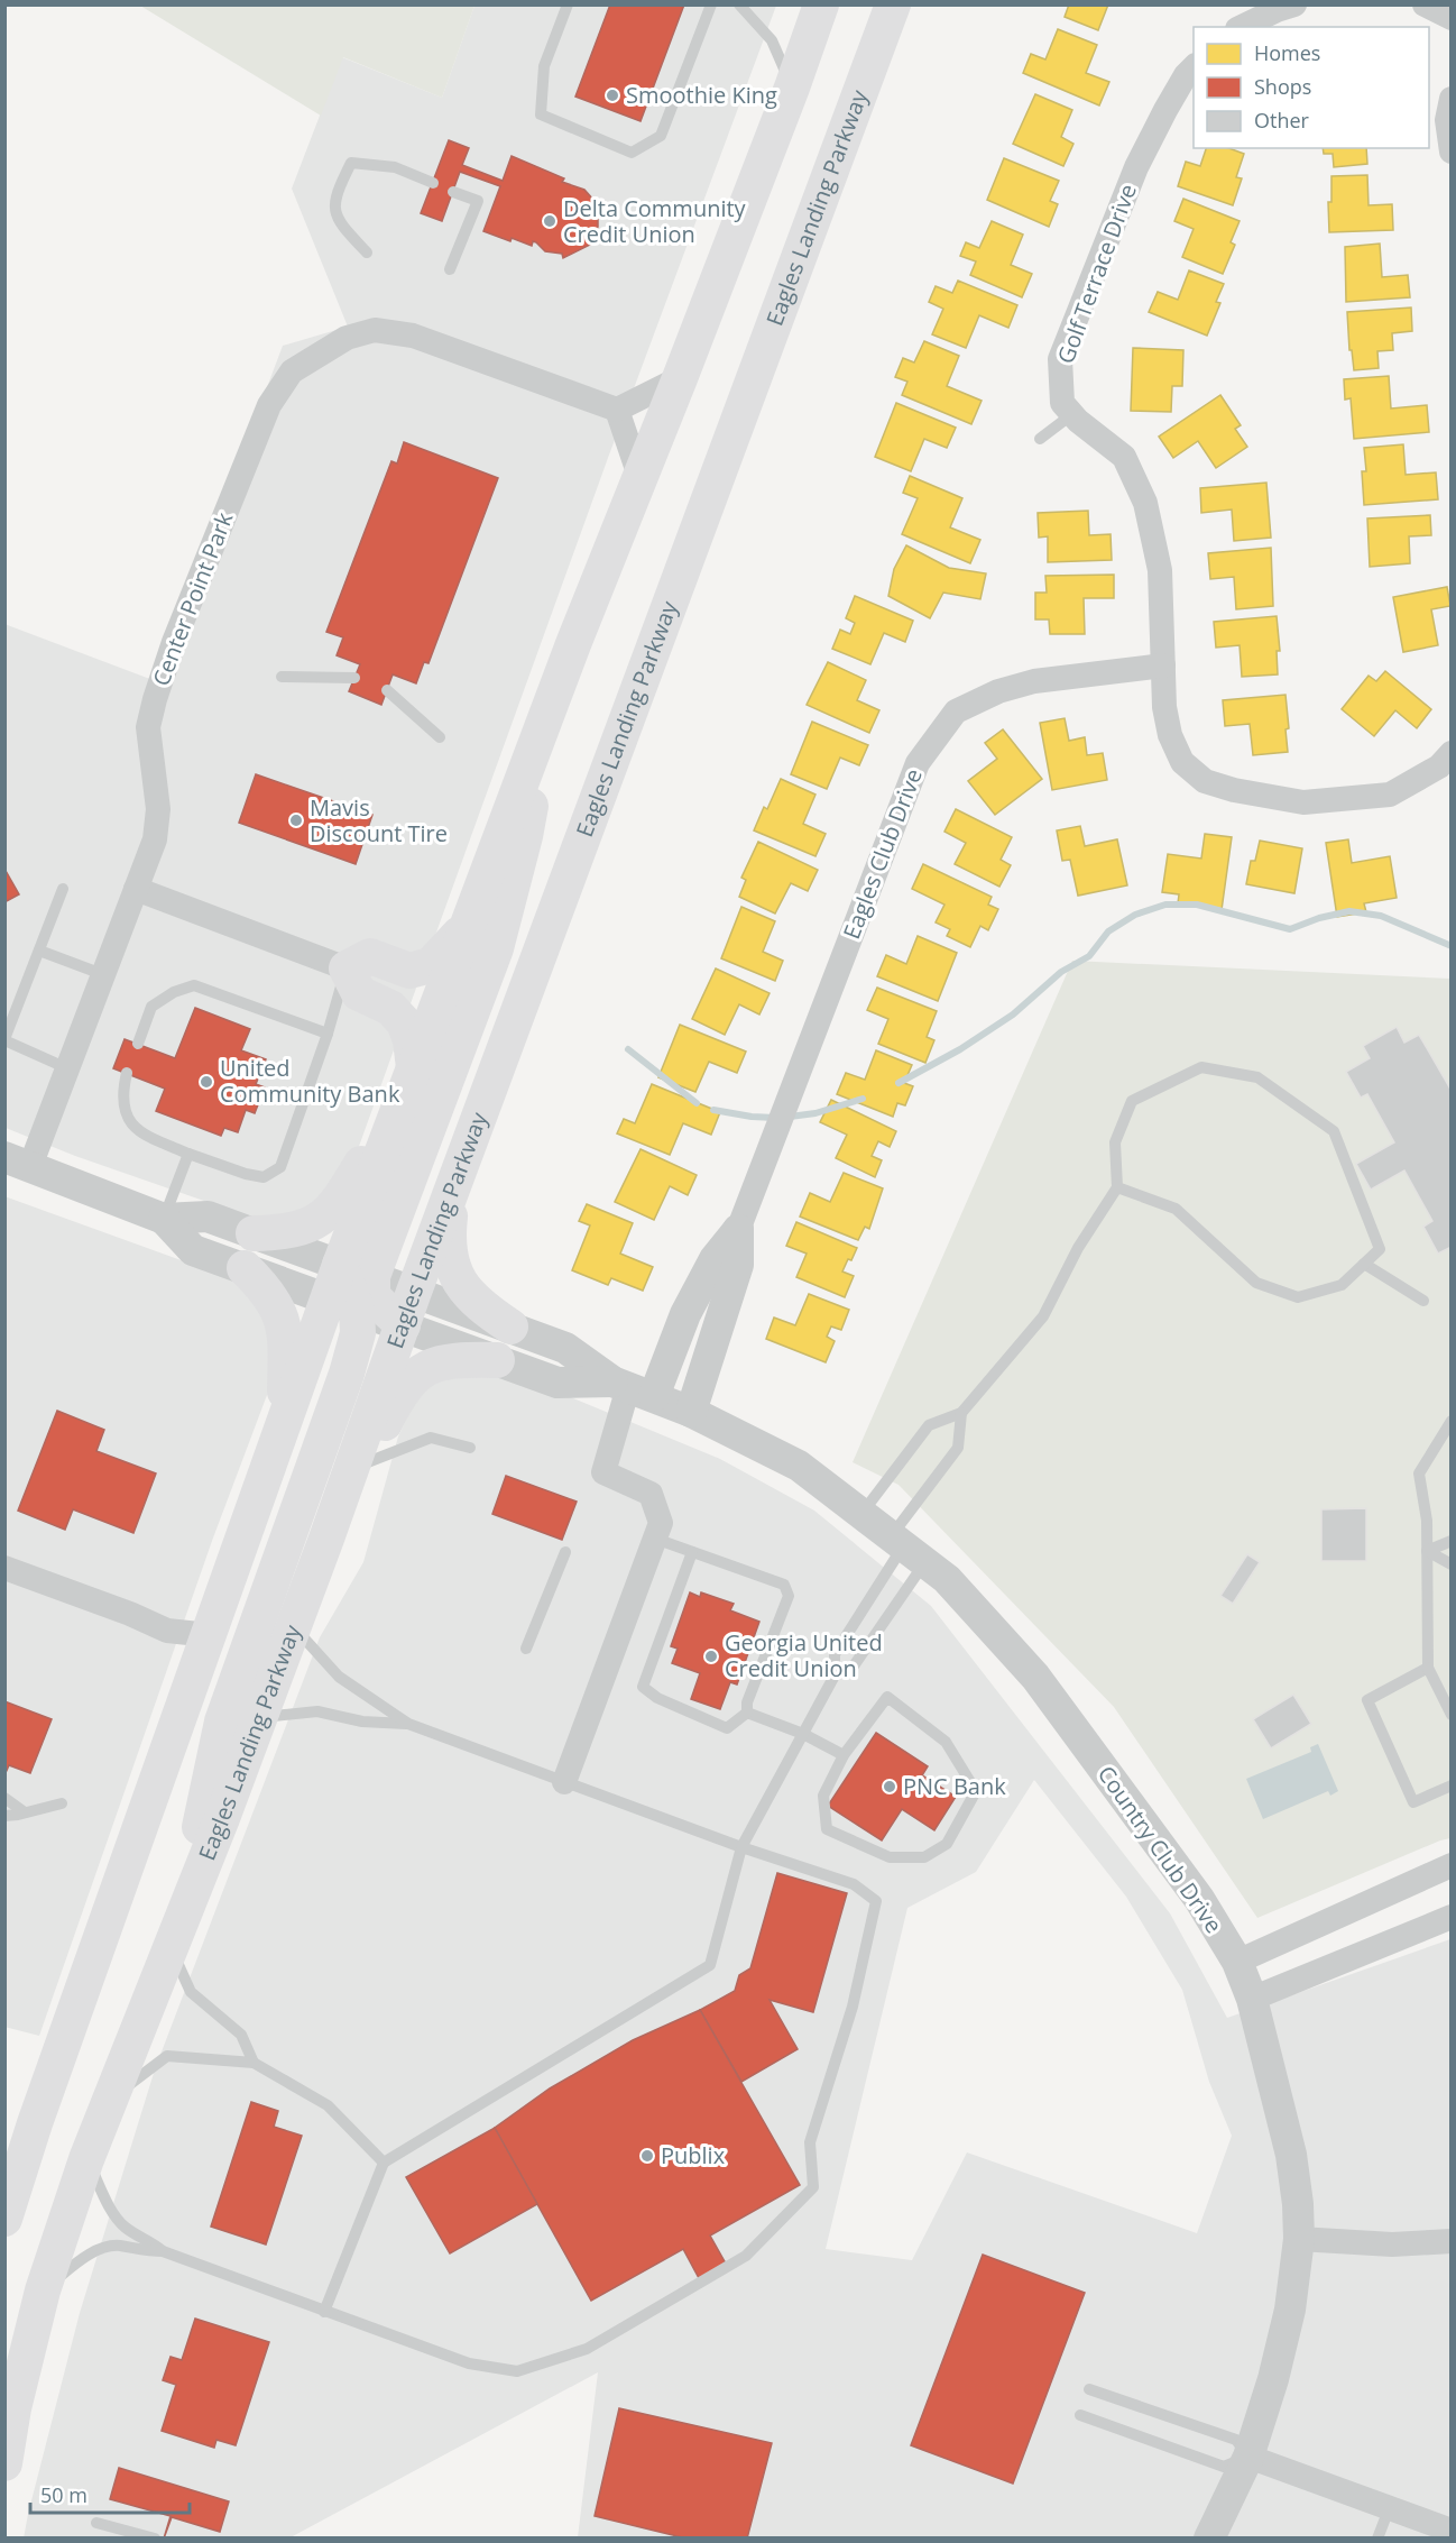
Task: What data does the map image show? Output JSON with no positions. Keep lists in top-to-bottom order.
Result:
{
  "streets": {
    "main road": ["Eagles Landing Parkway"],
    "street": [
      "Golf Terrace Drive",
      "Center Point Park",
      "Eagles Club Drive",
      "Country Club Drive"
    ]
  },
  "crossings": [
    ["Eagles Landing Parkway", "Country Club Drive"],
    ["Center Point Park", "Country Club Drive"]
  ],
  "places": [
    "Smoothie King",
    "Delta Community Credit Union",
    "Mavis Discount Tire",
    "United Community Bank",
    "Georgia United Credit Union",
    "PNC Bank",
    "Publix"
  ],
  "legend": ["Homes", "Shops", "Other"],
  "scale_bar": "50 m"
}
